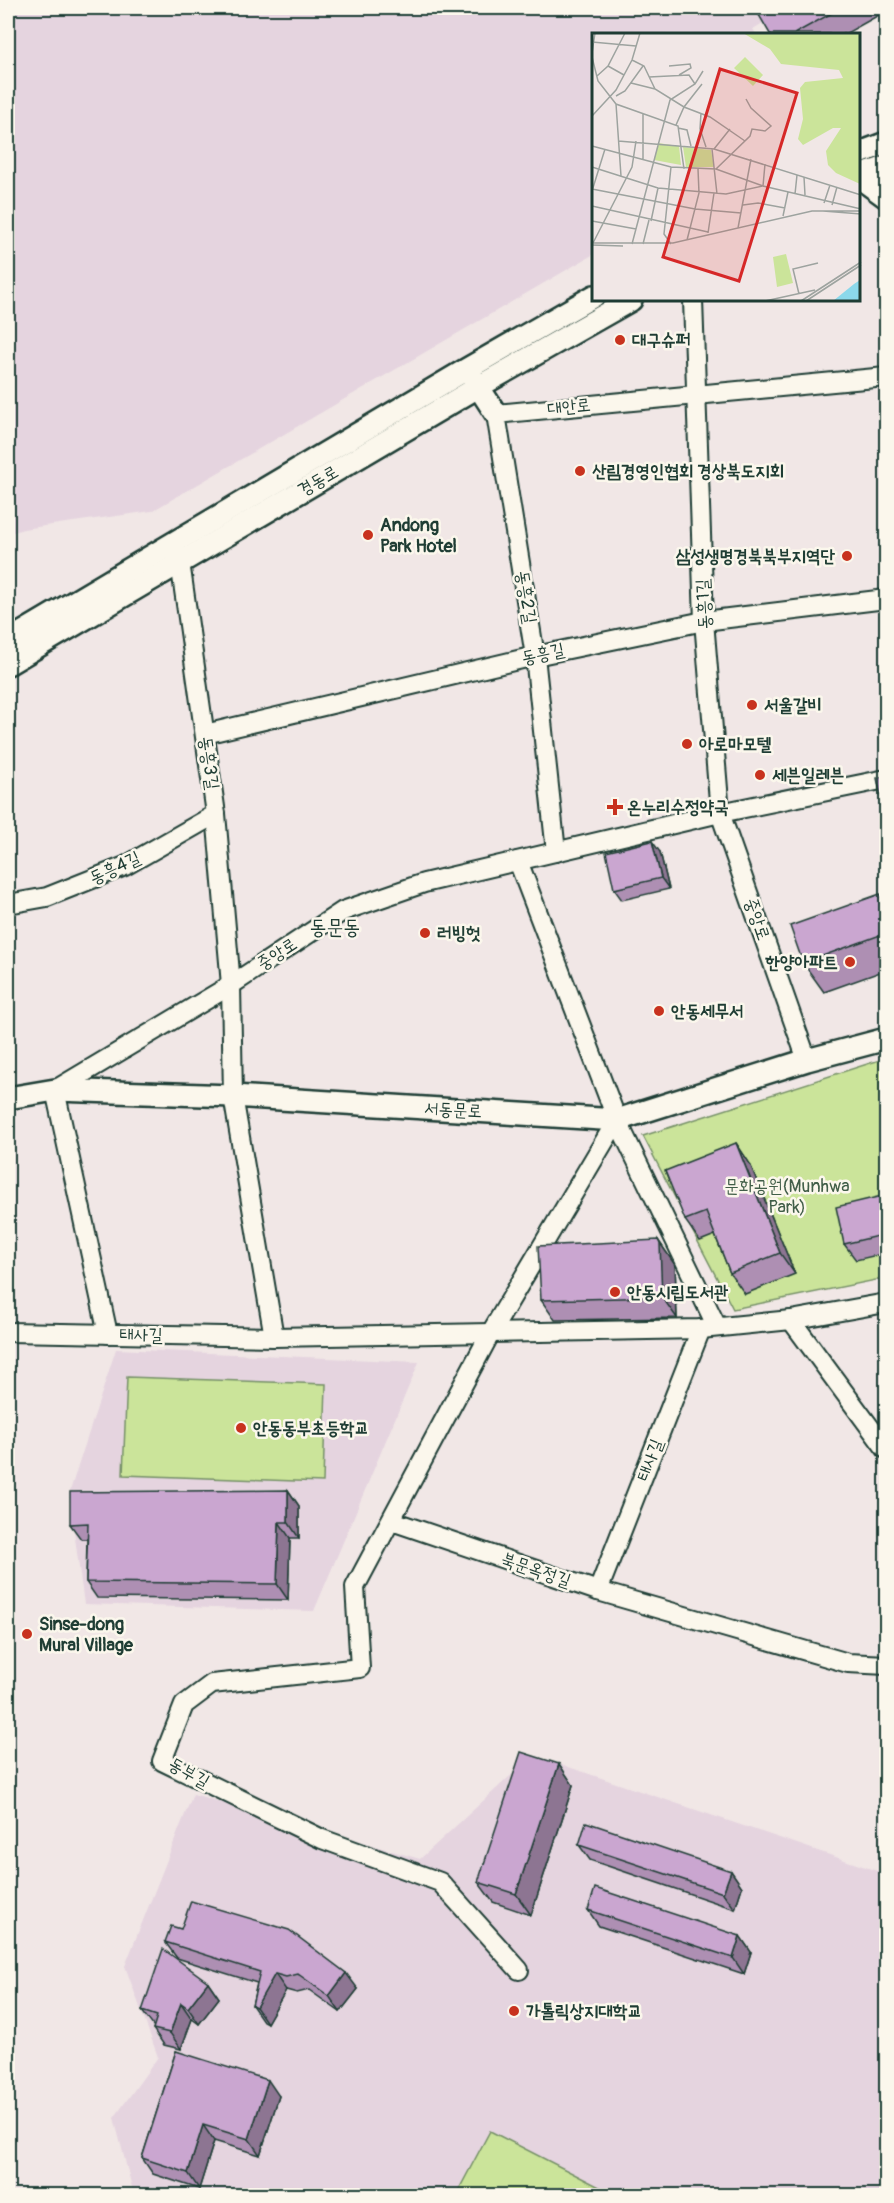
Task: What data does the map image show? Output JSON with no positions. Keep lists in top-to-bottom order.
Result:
{
  "streets": {
    "street": [
      "대안로",
      "경동로",
      "동흥2길",
      "동흥1길",
      "동흥길",
      "동흥3길",
      "동흥4길",
      "중앙로",
      "서동문로",
      "태사길",
      "북문옥정길",
      "동부길"
    ]
  },
  "crossings": [
    ["대안로", "동흥2길"],
    ["대안로", "동흥1길"],
    ["경동로", "동흥3길"],
    ["동흥2길", "동흥길"],
    ["동흥2길", "중앙로"],
    ["동흥1길", "동흥길"],
    ["동흥1길", "중앙로"],
    ["동흥길", "동흥3길"],
    ["동흥3길", "동흥4길"],
    ["동흥3길", "중앙로"],
    ["동흥3길", "서동문로"],
    ["중앙로", "서동문로"],
    ["태사길", "북문옥정길"],
    ["북문옥정길", "동부길"]
  ],
  "districts": ["동문동"],
  "parks": ["문화공원(Munhwa Park)"],
  "places": {
    "other": [
      "대구슈퍼",
      "산림경영인협회 경상북도지회",
      "Andong Park Hotel",
      "삼성생명경북북부지역단",
      "서울갈비",
      "아로마모텔",
      "세븐일레븐",
      "러빙헛",
      "한양아파트",
      "안동세무서",
      "안동시립도서관",
      "안동동부초등학교",
      "Sinse-dong Mural Village",
      "가톨릭상지대학교"
    ],
    "health": ["온누리수정약국"]
  }
}
